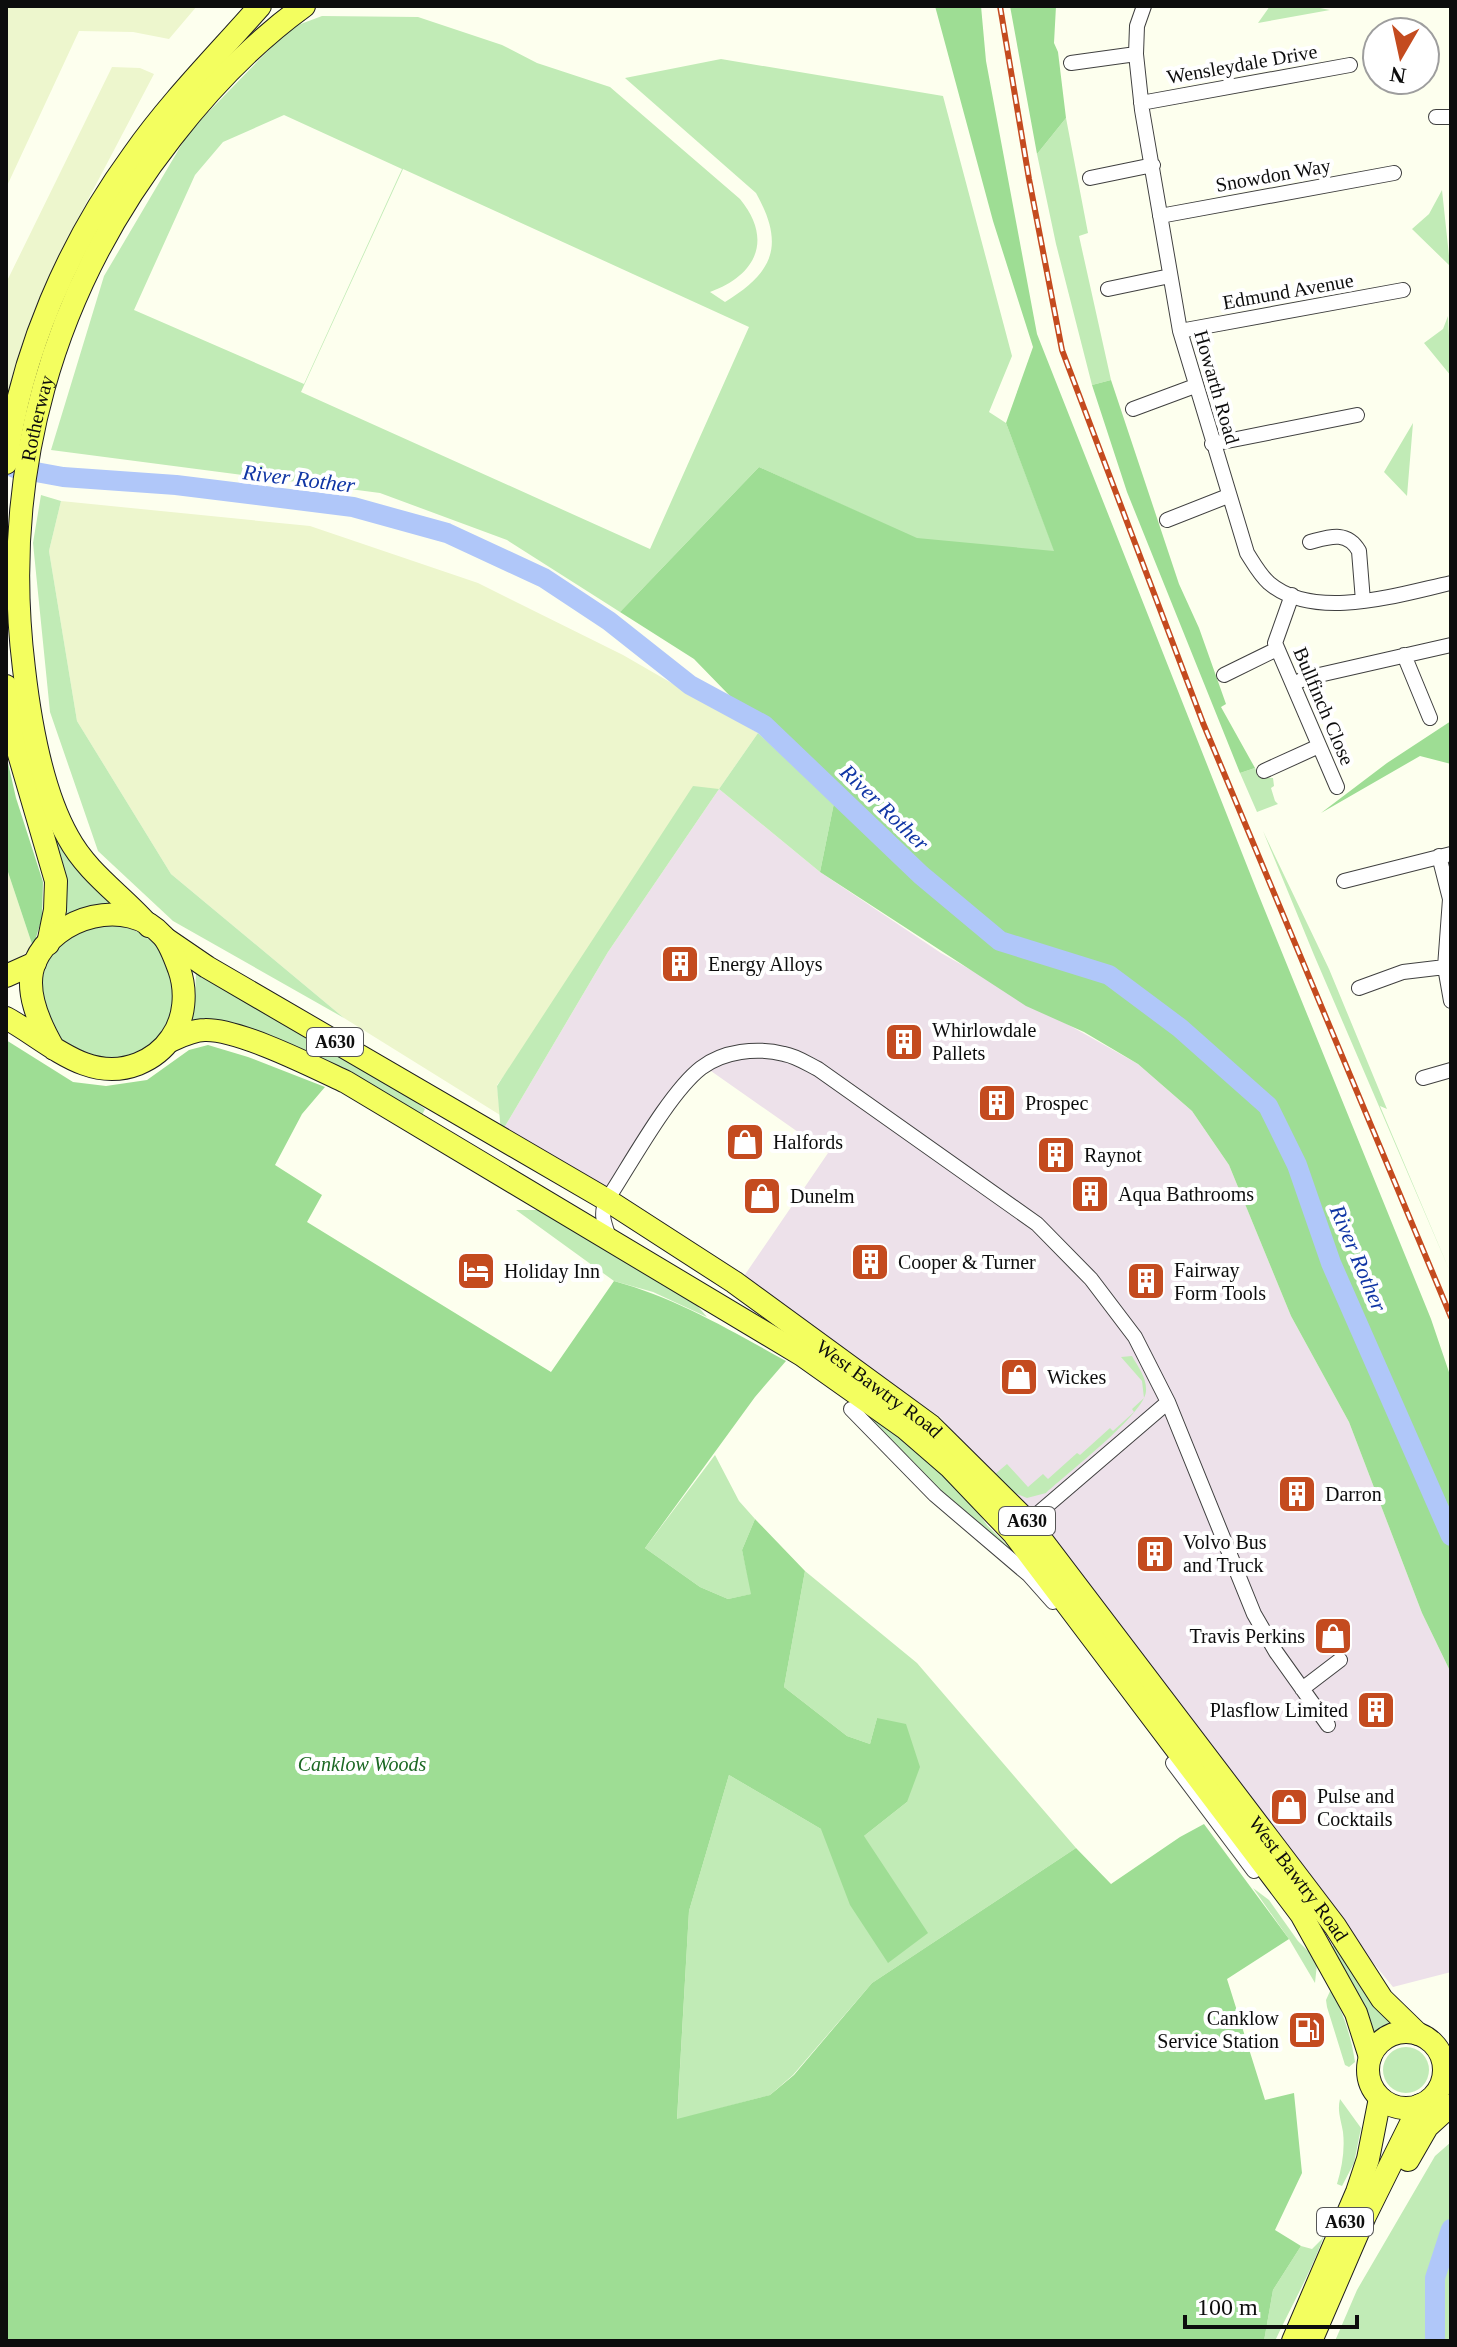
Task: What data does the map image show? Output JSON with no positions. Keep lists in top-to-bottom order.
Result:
{
  "streets": {
    "main road": ["Rotherway", "A630", "West Bawtry Road"],
    "street": [
      "Wensleydale Drive",
      "Snowdon Way",
      "Edmund Avenue",
      "Howarth Road",
      "Bullfinch Close"
    ]
  },
  "crossings": [
    ["Wensleydale Drive", "Howarth Road"],
    ["Snowdon Way", "Howarth Road"],
    ["Edmund Avenue", "Howarth Road"],
    ["Howarth Road", "Bullfinch Close"],
    ["Rotherway", "West Bawtry Road"],
    ["A630", "West Bawtry Road"]
  ],
  "water": ["River Rother"],
  "parks": ["Canklow Woods"],
  "places": {
    "building": [
      "Energy Alloys",
      "Whirlowdale Pallets",
      "Prospec",
      "Raynot",
      "Aqua Bathrooms",
      "Cooper & Turner",
      "Fairway Form Tools",
      "Darron",
      "Volvo Bus and Truck",
      "Plasflow Limited"
    ],
    "shop": [
      "Halfords",
      "Dunelm",
      "Wickes",
      "Travis Perkins",
      "Pulse and Cocktails"
    ],
    "hotel": ["Holiday Inn"],
    "fuel station": ["Canklow Service Station"]
  },
  "scale_bar": "100 m",
  "north": "bottom"
}
